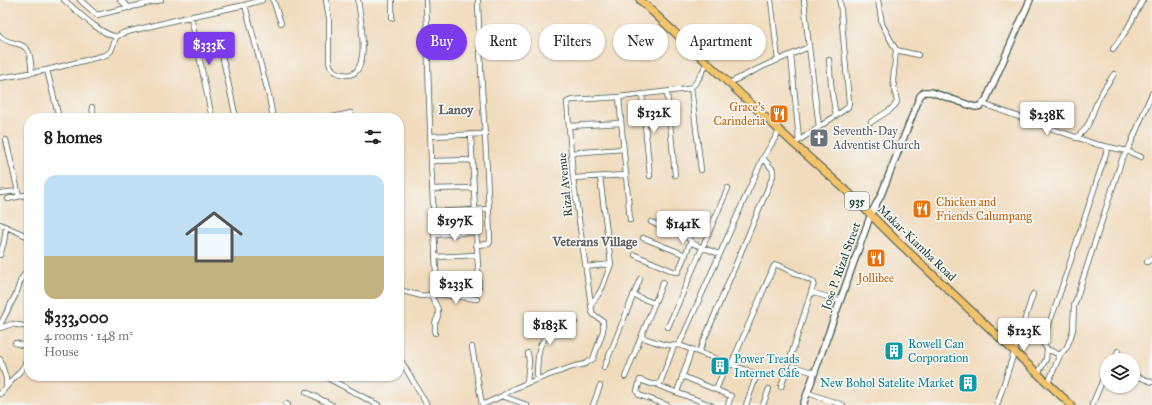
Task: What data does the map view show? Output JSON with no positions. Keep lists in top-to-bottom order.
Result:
{
  "streets": {
    "main road": ["935", "Makar-Kiamba Road"],
    "street": ["Rizal Avenue", "Jose P. Rizal Street"]
  },
  "crossings": [
    ["Makar-Kiamba Road", "Jose P. Rizal Street"]
  ],
  "districts": ["Lanoy", "Veterans Village"],
  "places": {
    "restaurant": ["Grace's Carinderia", "Chicken and Friends Calumpang", "Jollibee"],
    "church": ["Seventh-Day Adventist Church"],
    "building": ["Rowell Can Corporation", "Power Treads Internet Cafe", "New Bohol Satelite Market"]
  },
  "page": {
    "chip": [
      "Buy",
      "Rent",
      "Filters",
      "New",
      "Apartment"
    ],
    "price": [
      "$333K",
      "$132K",
      "$238K",
      "$197K",
      "$141K",
      "$233K",
      "$183K",
      "$123K"
    ],
    "heading": "8 homes",
    "list": [
      {
        "name": "$333,000",
        "note": "4 rooms · 148 m² · House"
      }
    ]
  }
}
